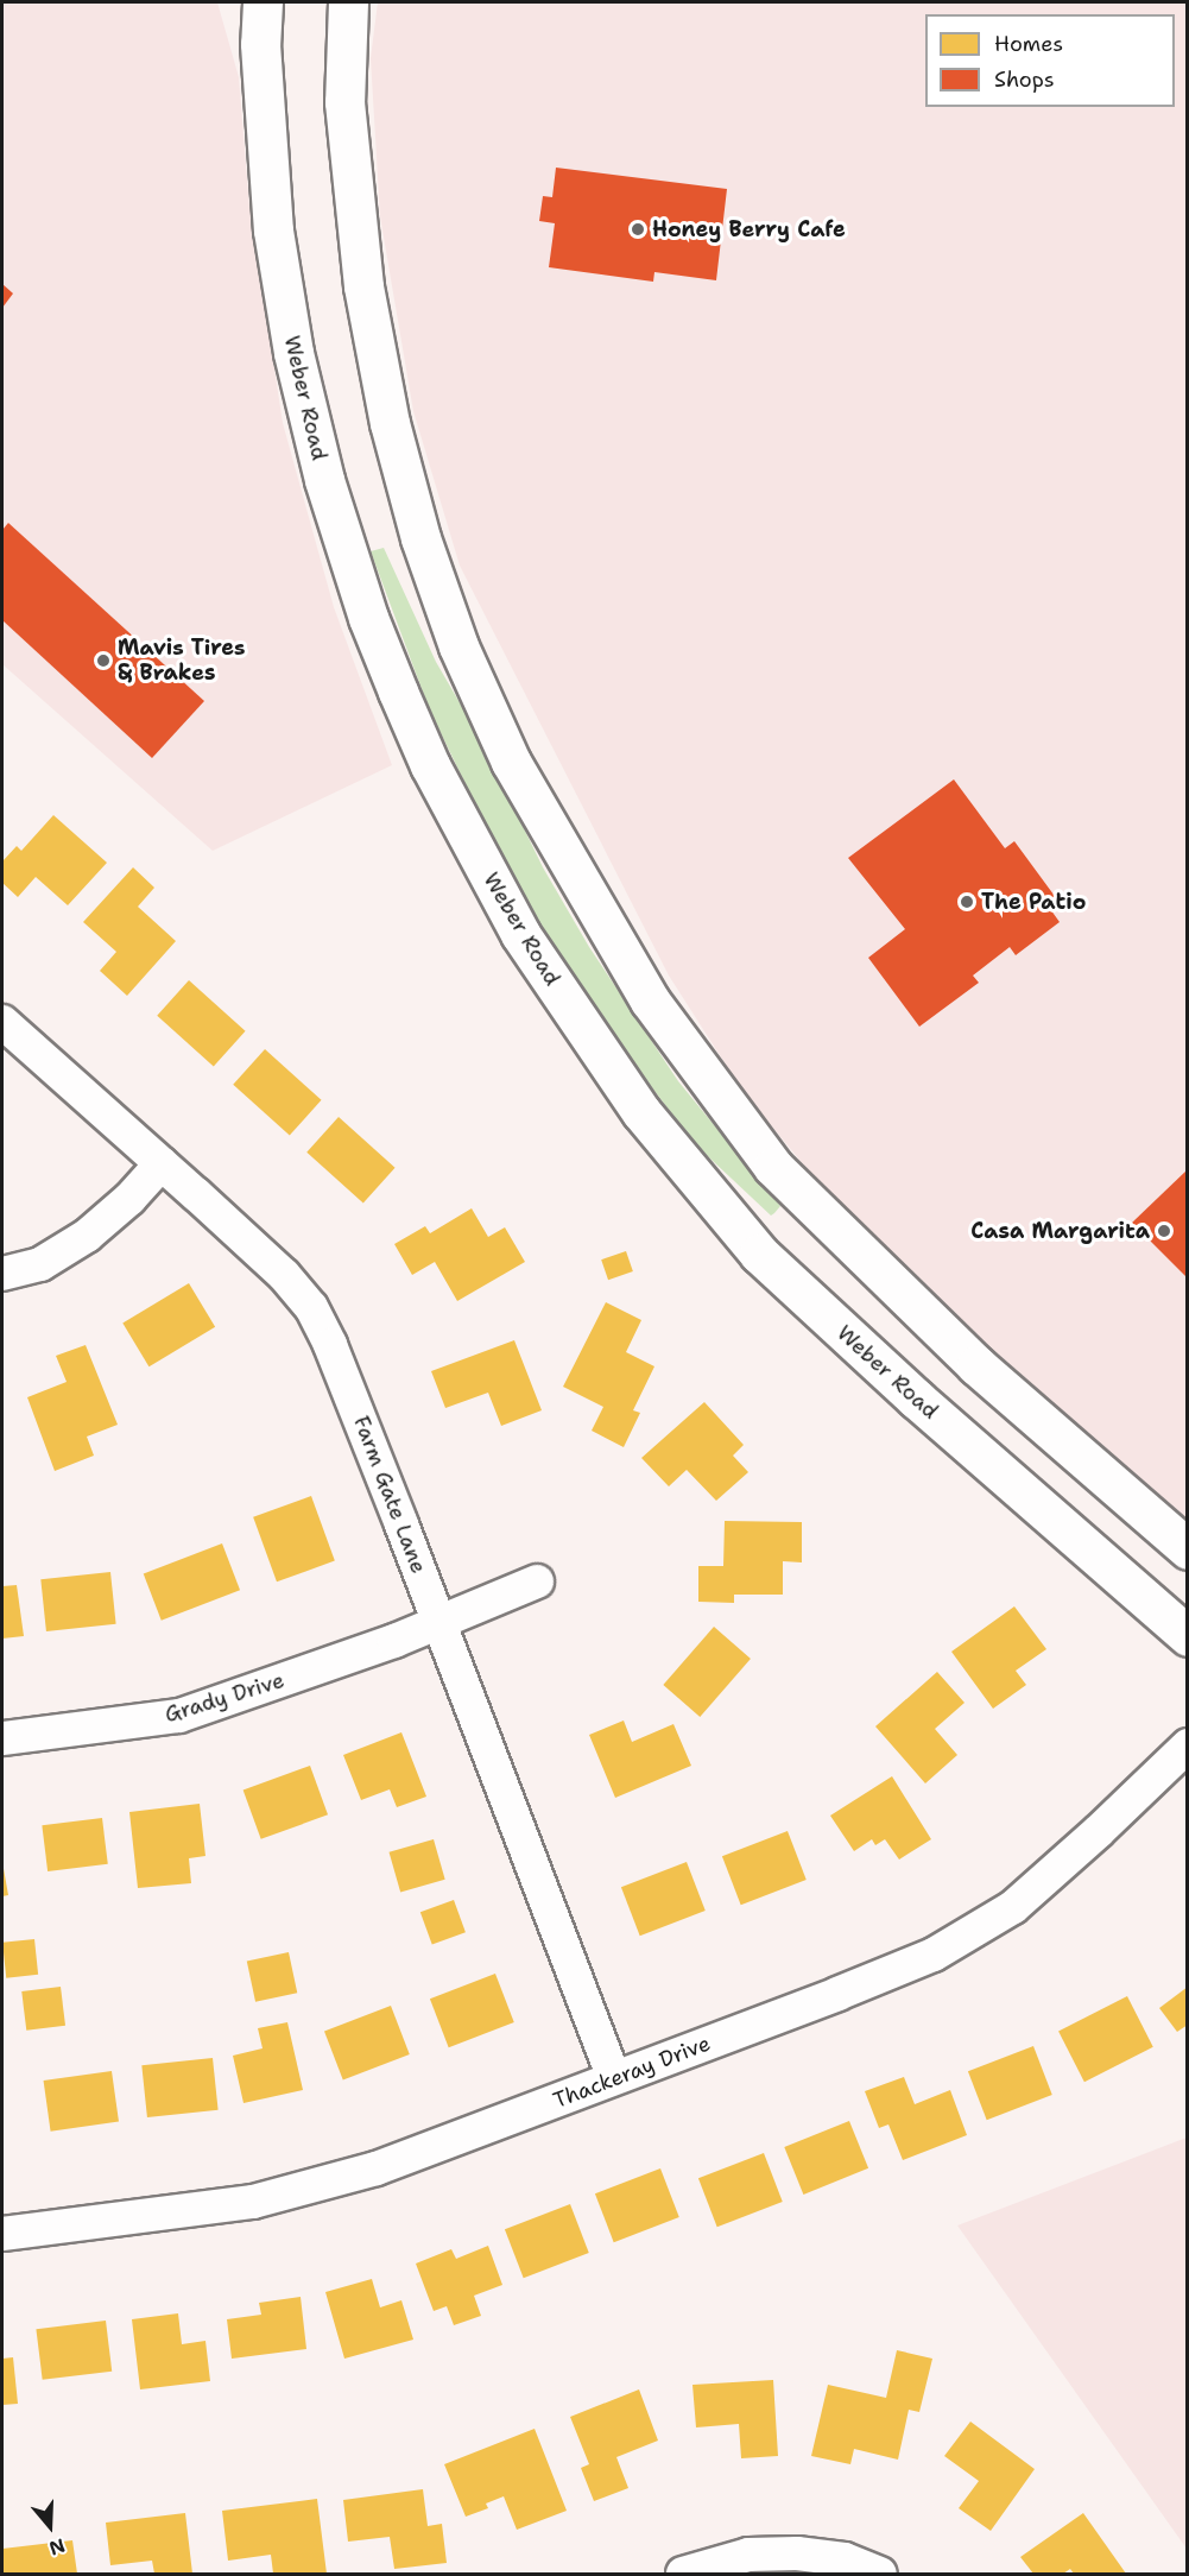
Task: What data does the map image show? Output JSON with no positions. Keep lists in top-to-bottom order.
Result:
{
  "streets": {
    "main road": ["Weber Road"],
    "street": ["Farm Gate Lane", "Grady Drive", "Thackeray Drive"]
  },
  "crossings": [
    ["Farm Gate Lane", "Grady Drive"],
    ["Farm Gate Lane", "Thackeray Drive"]
  ],
  "places": [
    "Honey Berry Cafe",
    "Mavis Tires & Brakes",
    "The Patio",
    "Casa Margarita"
  ],
  "legend": ["Homes", "Shops"],
  "north": "bottom"
}
